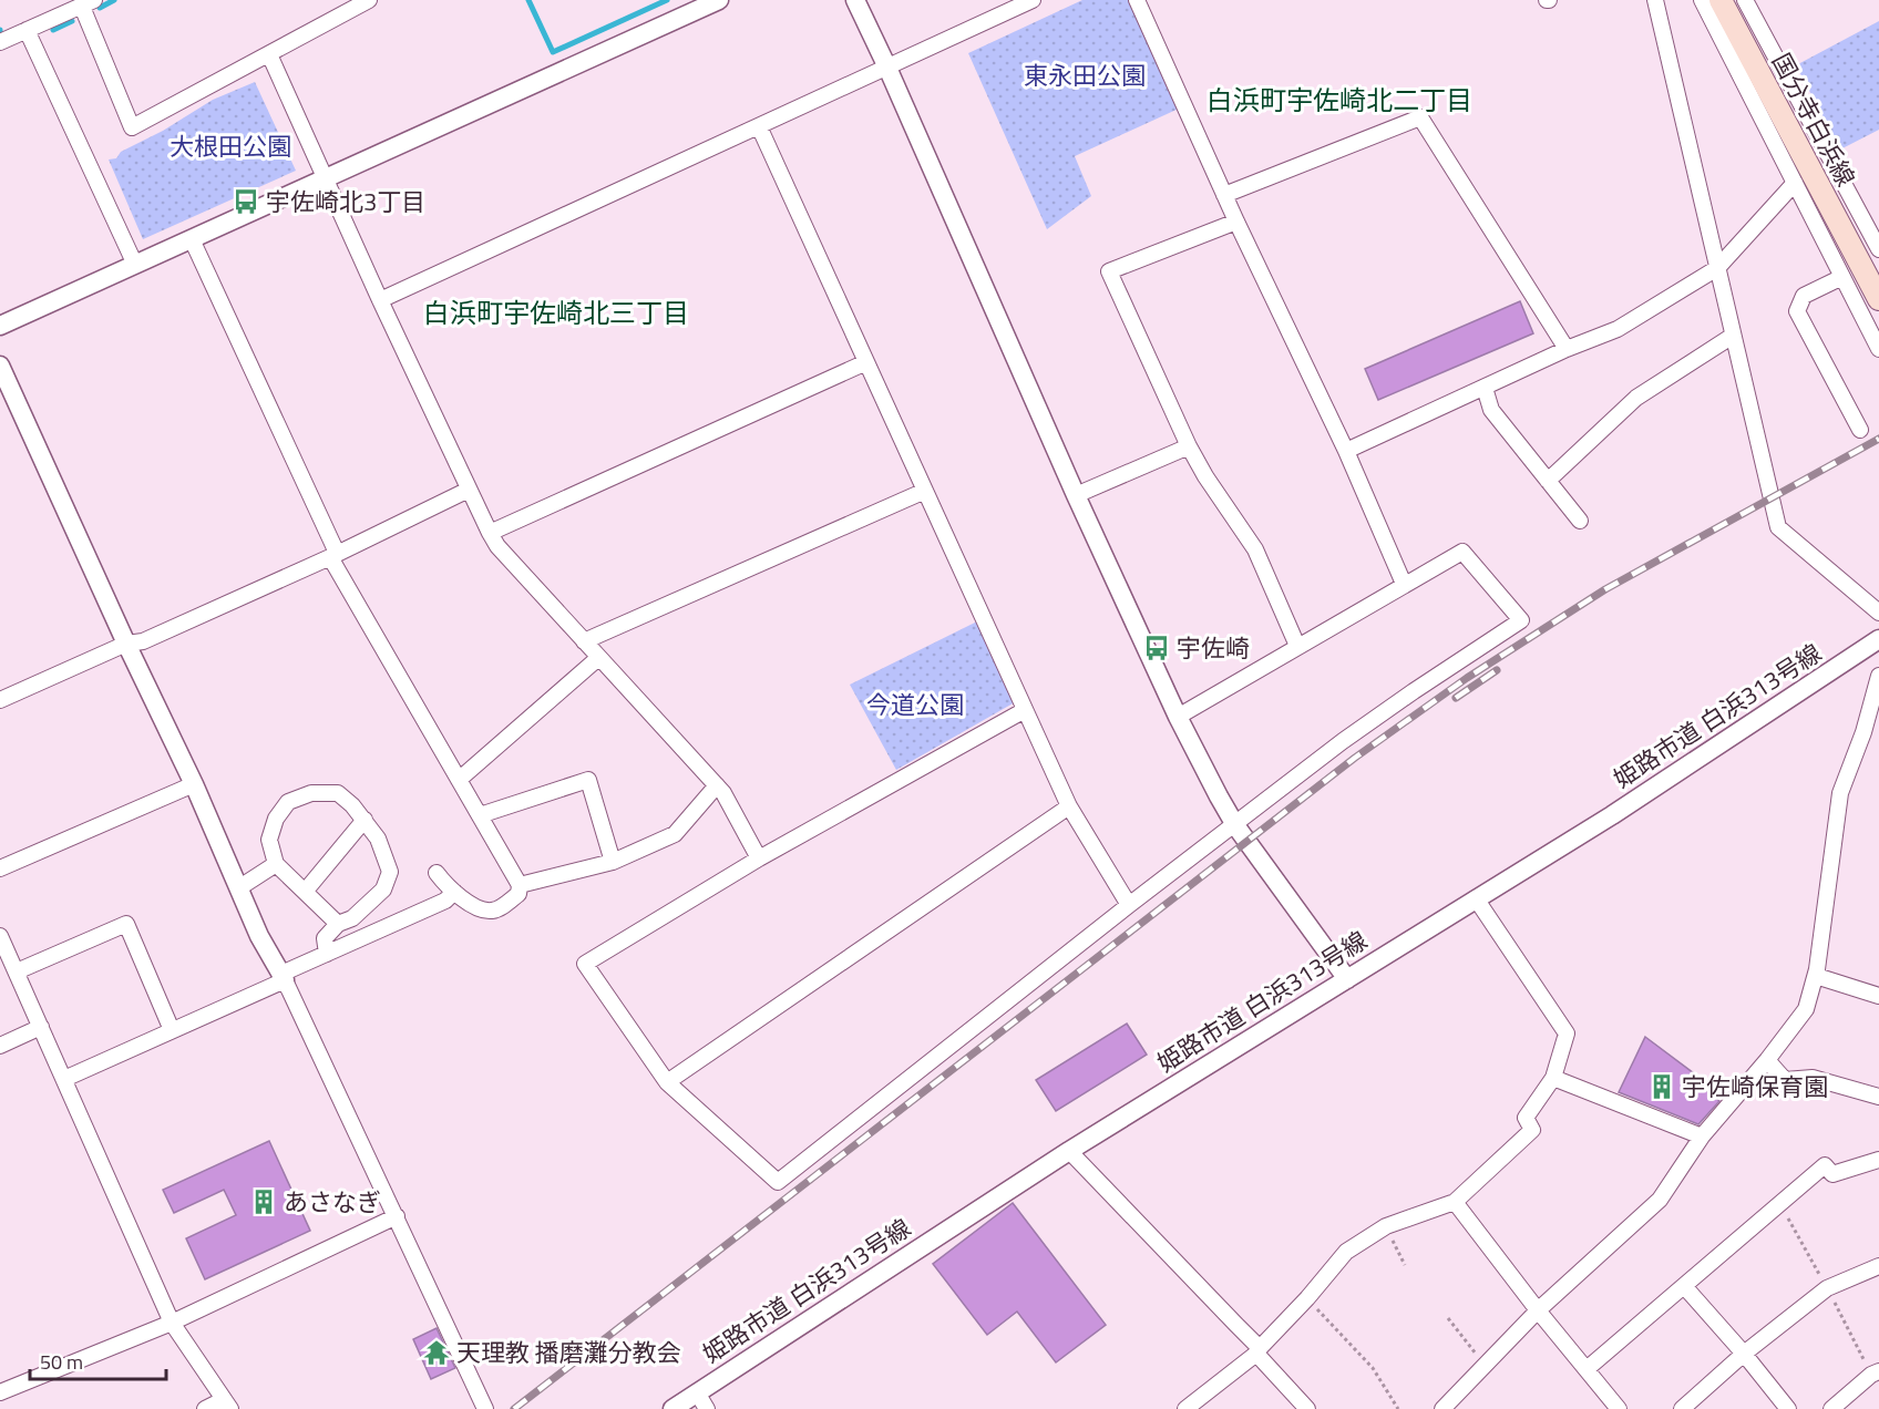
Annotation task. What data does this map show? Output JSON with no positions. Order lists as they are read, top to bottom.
{
  "streets": {
    "main road": ["国分寺白浜線"],
    "street": ["姫路市道 白浜313号線"]
  },
  "districts": ["白浜町宇佐崎北二丁目", "白浜町宇佐崎北三丁目"],
  "parks": ["東永田公園", "大根田公園", "今道公園"],
  "places": {
    "bus stop": ["宇佐崎北3丁目", "宇佐崎"],
    "building": ["宇佐崎保育園", "あさなぎ"],
    "temple": ["天理教 播磨灘分教会"]
  },
  "scale_bar": "50 m"
}
